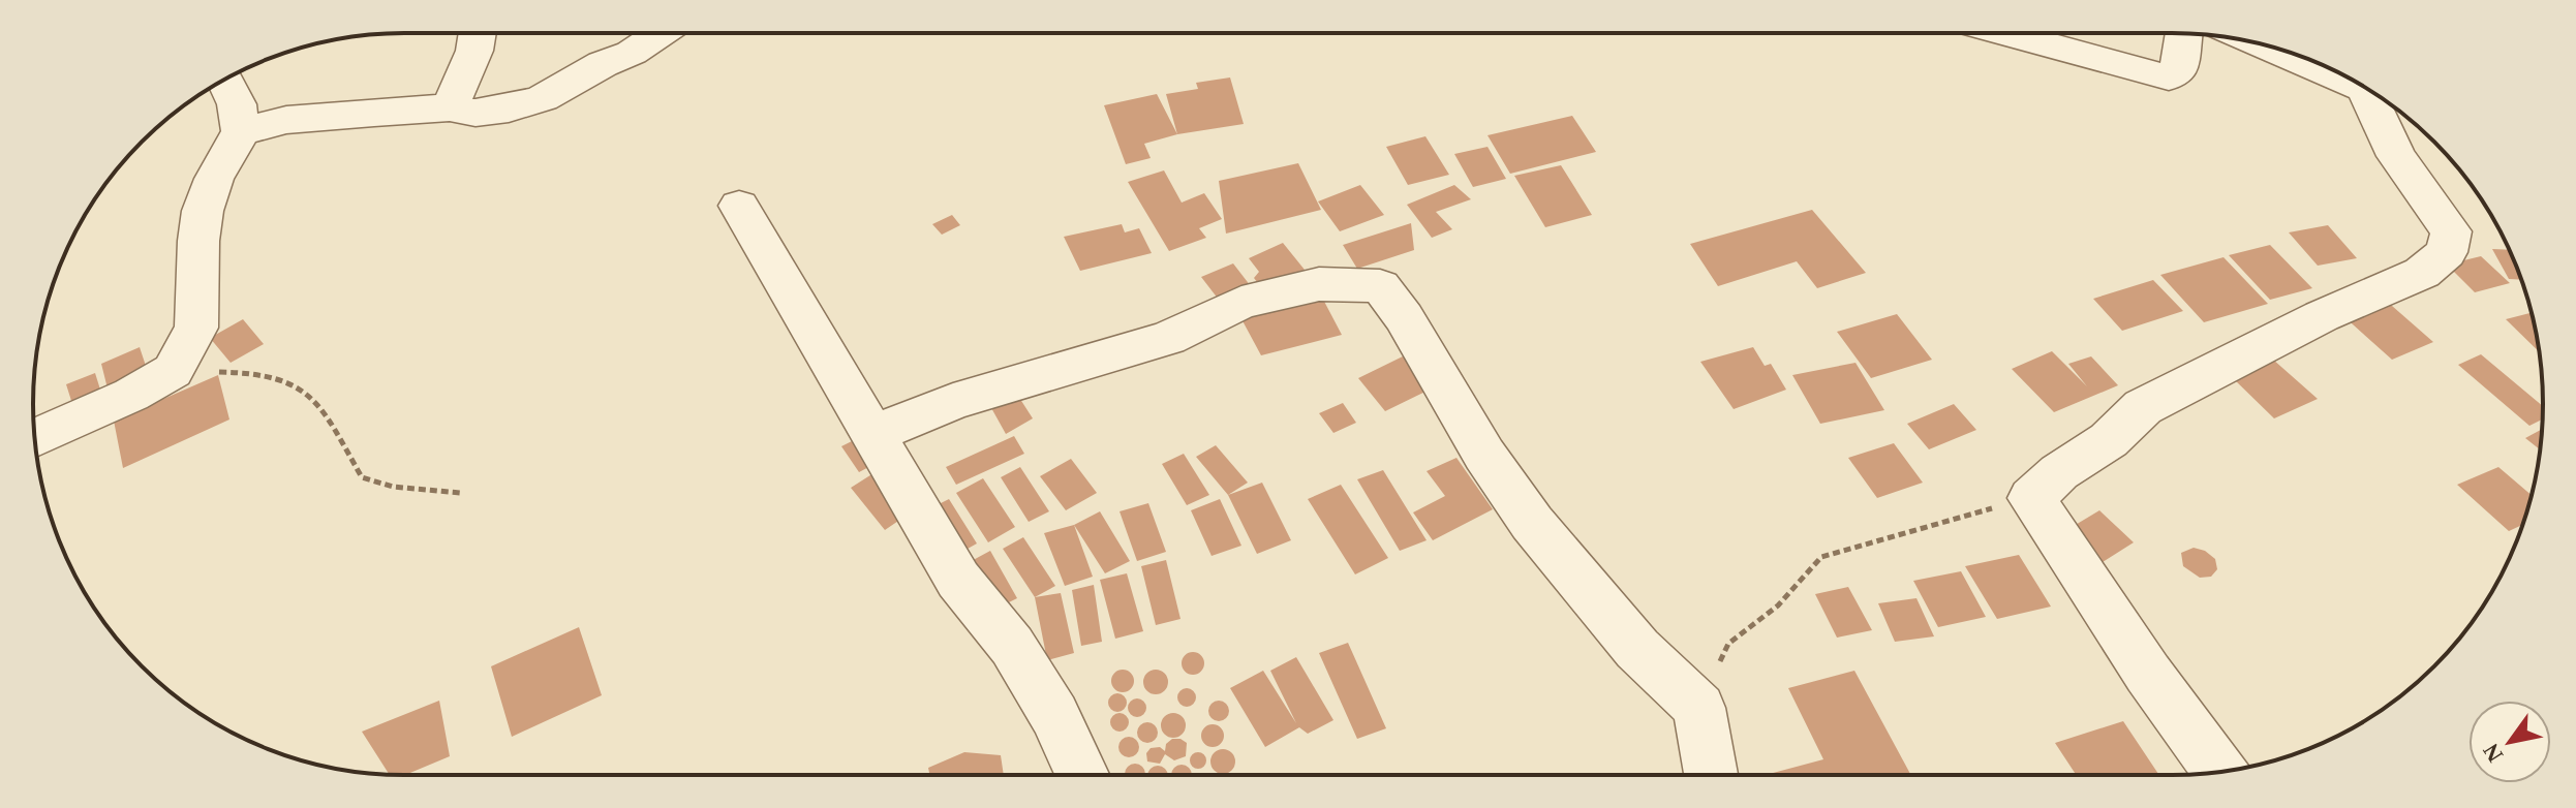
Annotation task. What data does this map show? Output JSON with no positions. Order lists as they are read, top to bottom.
{
  "north": "bottom left"
}
